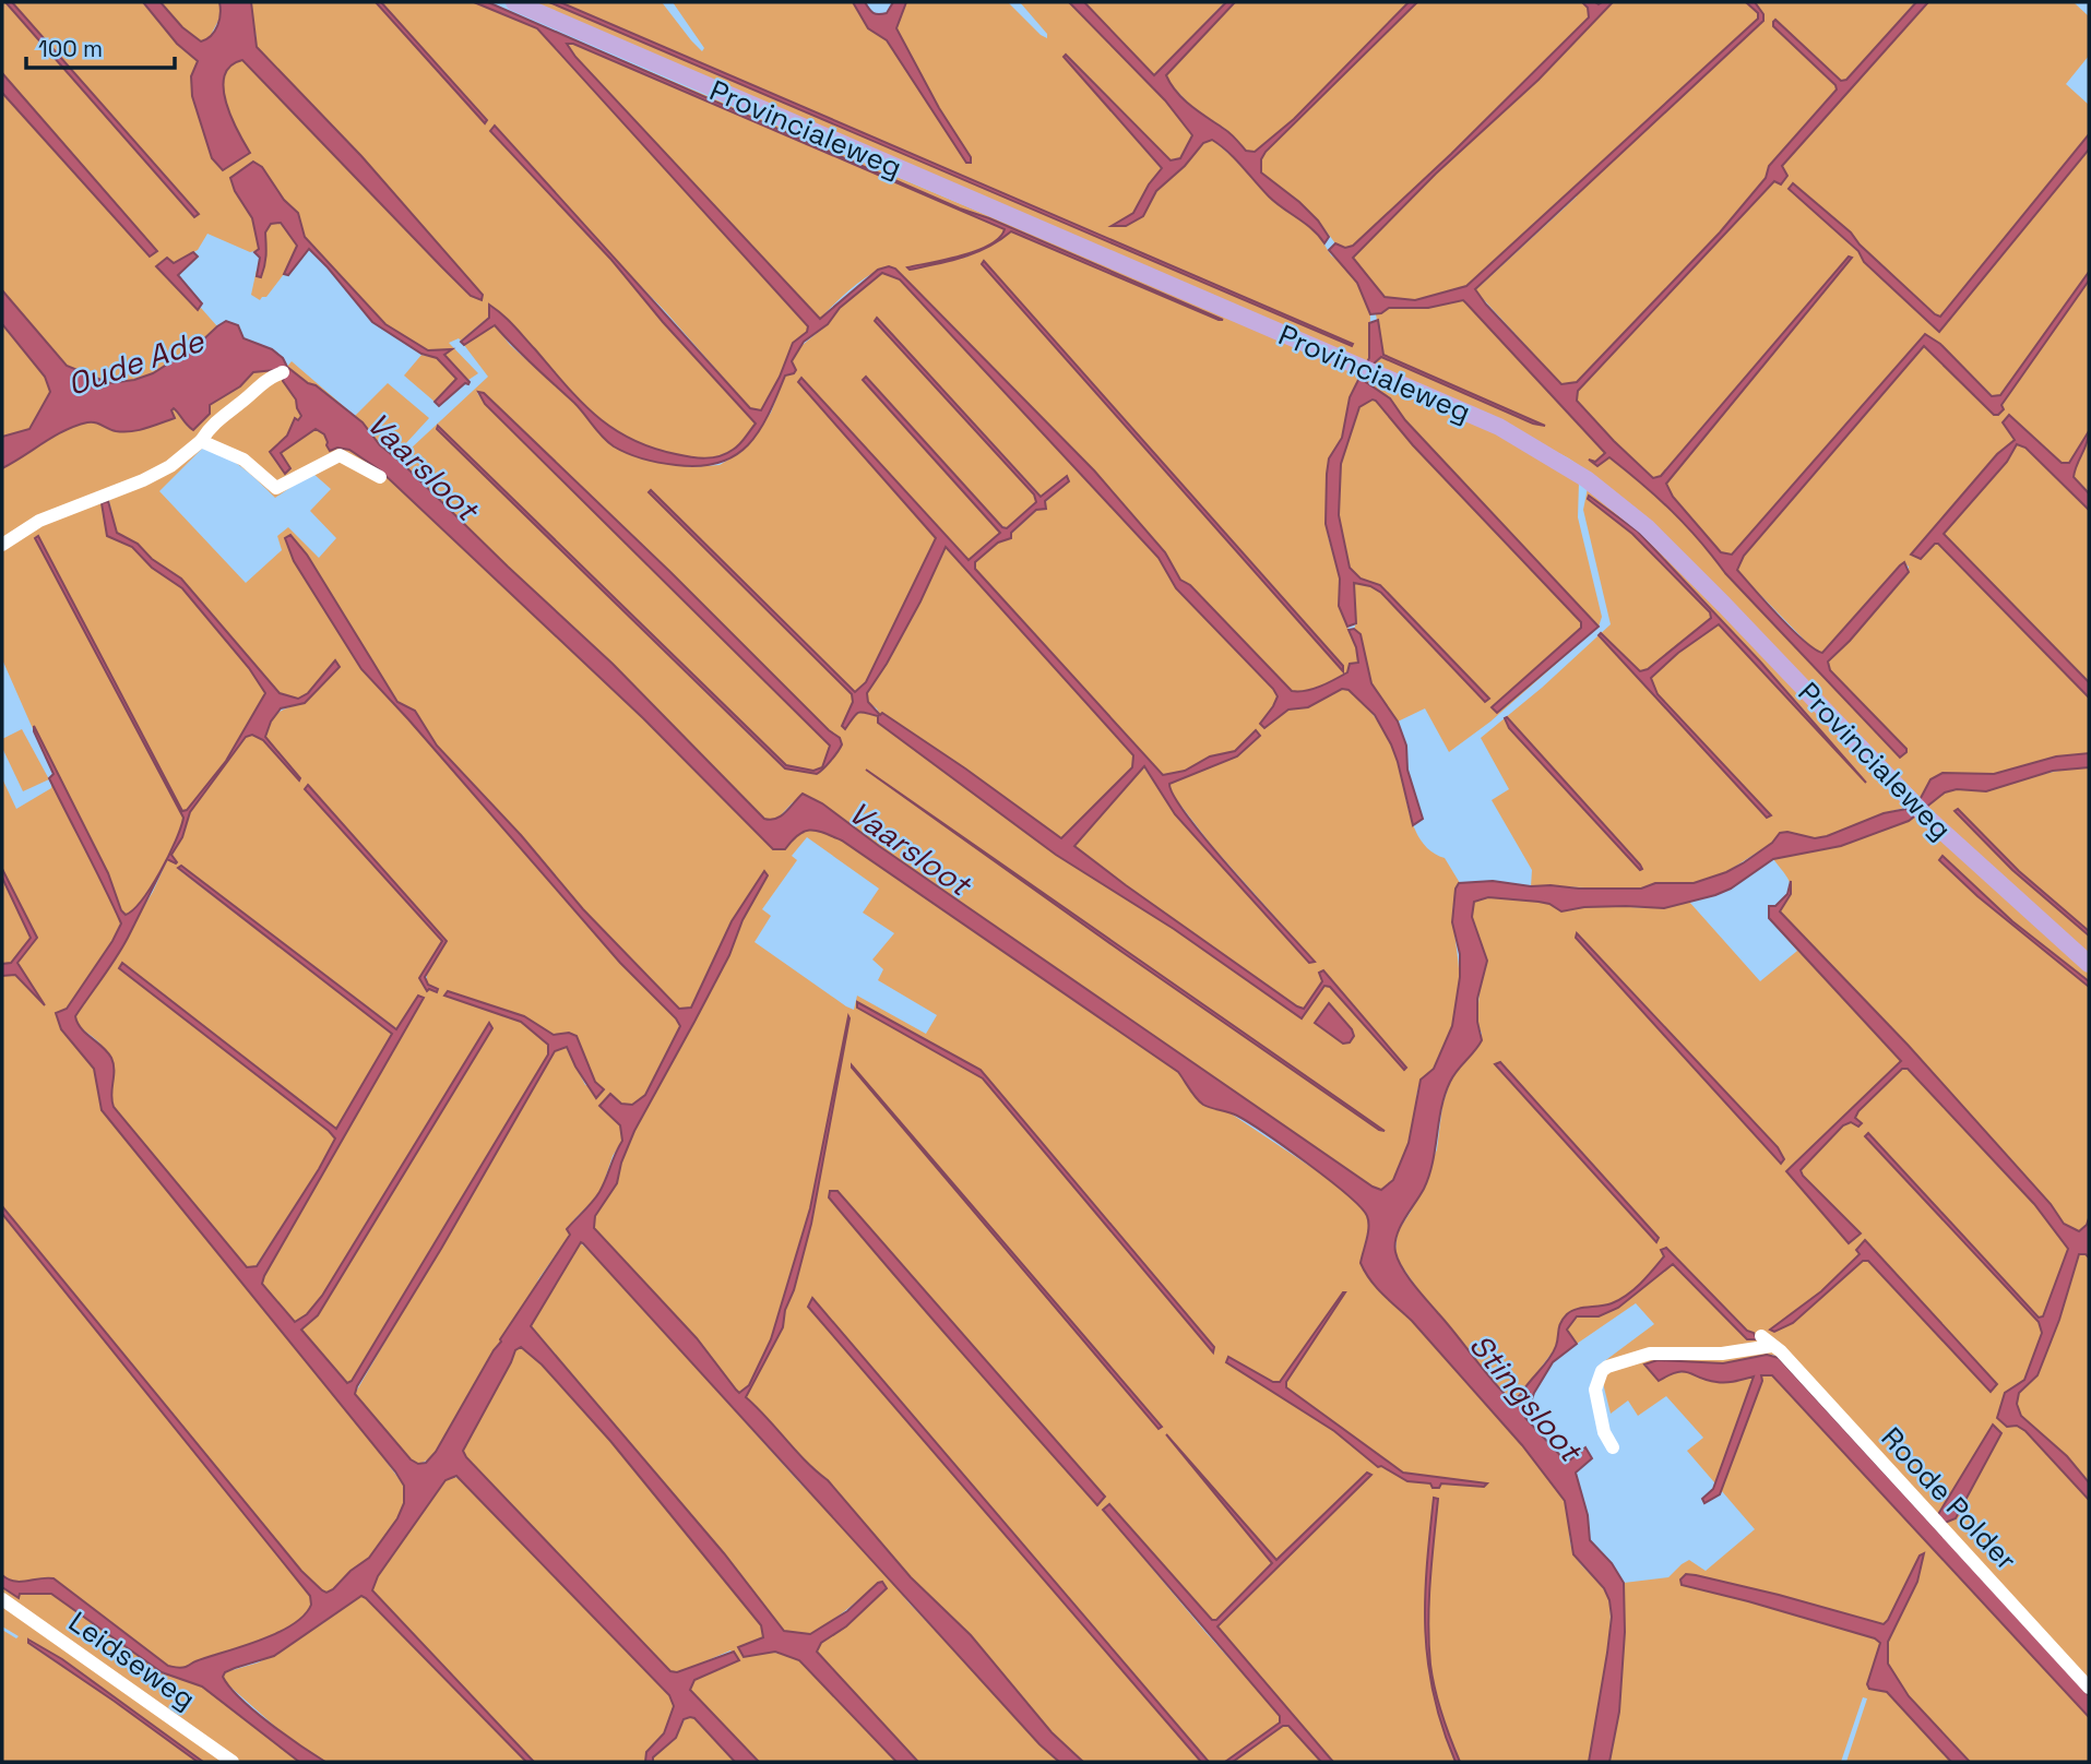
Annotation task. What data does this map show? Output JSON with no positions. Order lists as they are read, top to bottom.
{
  "streets": {
    "main road": ["Provincialeweg"],
    "street": ["Roode Polder", "Leidseweg"]
  },
  "water": ["Oude Ade", "Vaarsloot", "Stingsloot"],
  "scale_bar": "100 m"
}
